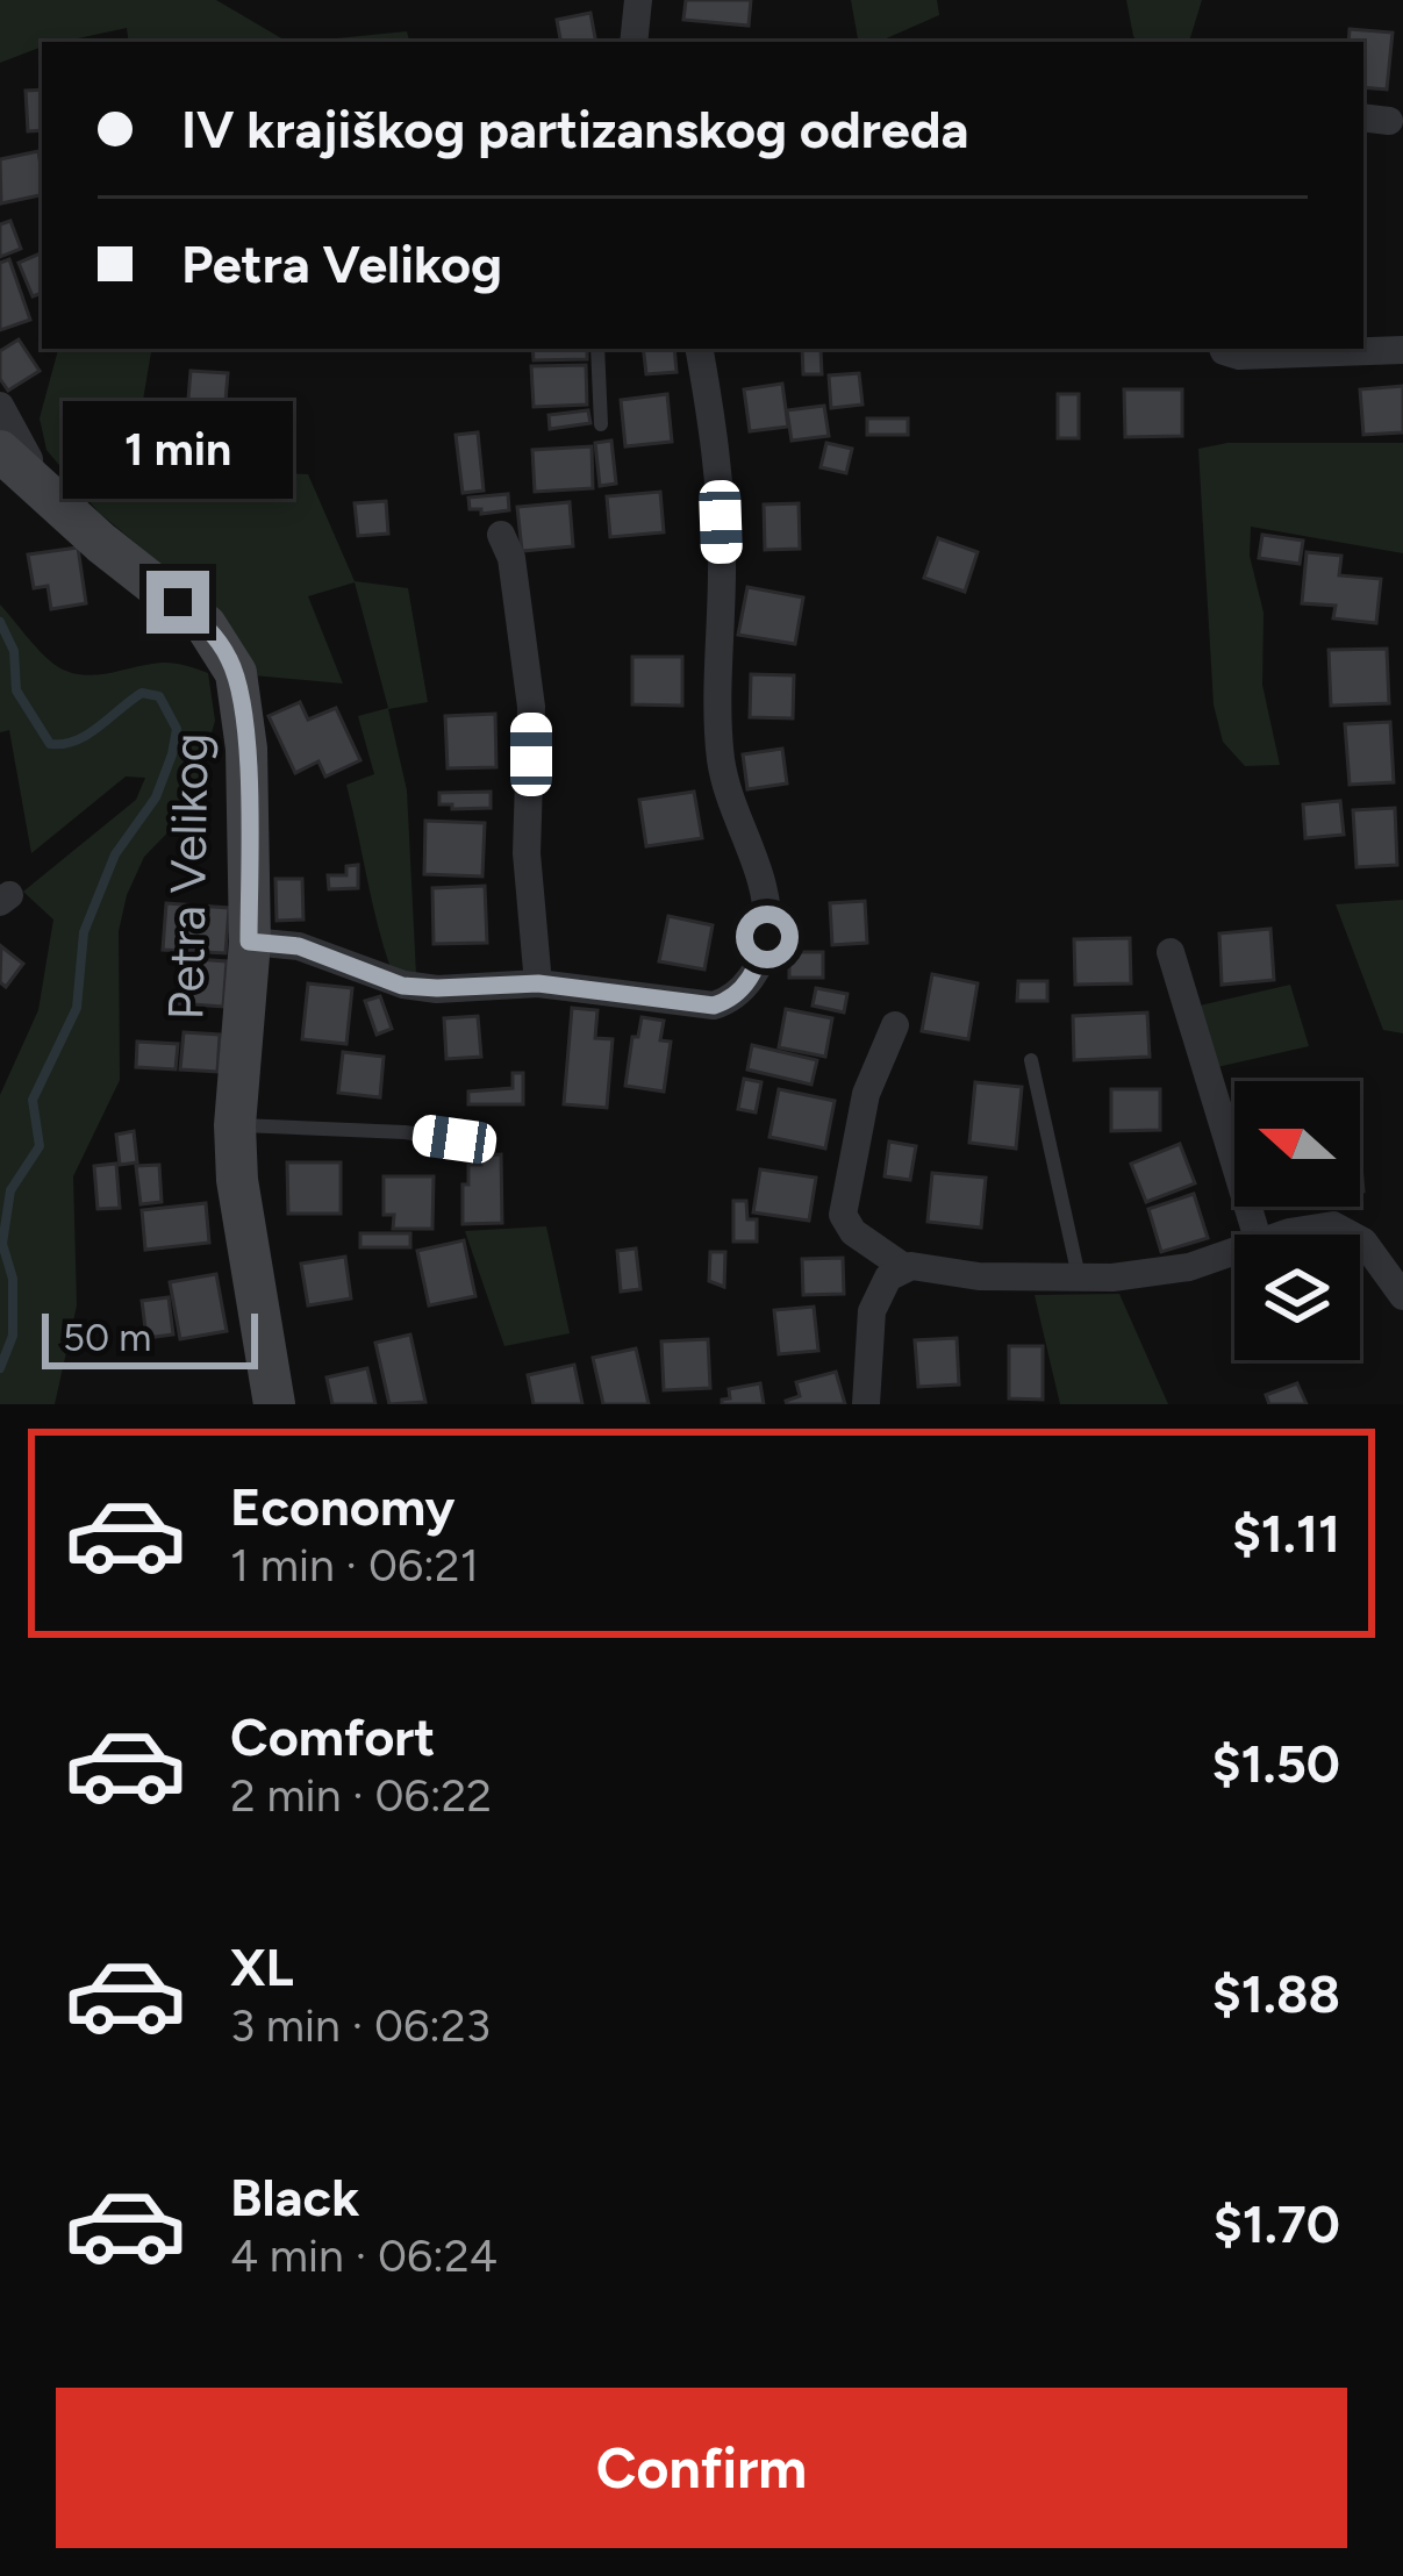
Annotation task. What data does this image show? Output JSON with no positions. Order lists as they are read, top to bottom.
{
  "streets": {
    "street": ["Petra Velikog"]
  },
  "scale_bar": "50 m",
  "north": "left",
  "page": {
    "banner": ["IV krajiškog partizanskog odreda", "Petra Velikog"],
    "bubble": "1 min",
    "scale": "50 m",
    "list": [
      {
        "name": "Economy",
        "note": "1 min · 06:21",
        "value": "$1.11"
      },
      {
        "name": "Comfort",
        "note": "2 min · 06:22",
        "value": "$1.50"
      },
      {
        "name": "XL",
        "note": "3 min · 06:23",
        "value": "$1.88"
      },
      {
        "name": "Black",
        "note": "4 min · 06:24",
        "value": "$1.70"
      }
    ],
    "buttons": "Confirm"
  }
}
